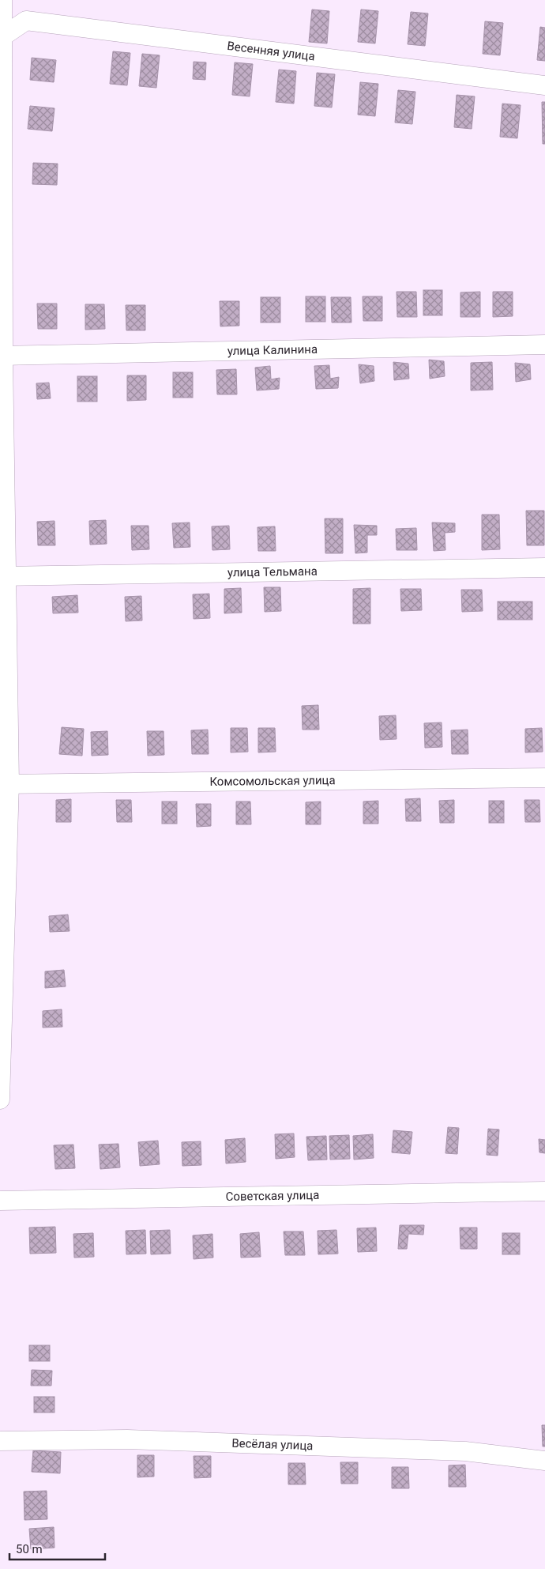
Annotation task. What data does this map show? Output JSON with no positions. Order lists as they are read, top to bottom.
{
  "streets": {
    "street": [
      "Весенняя улица",
      "улица Калинина",
      "улица Тельмана",
      "Комсомольская улица",
      "Советская улица",
      "Весёлая улица"
    ]
  },
  "scale_bar": "50 m"
}
